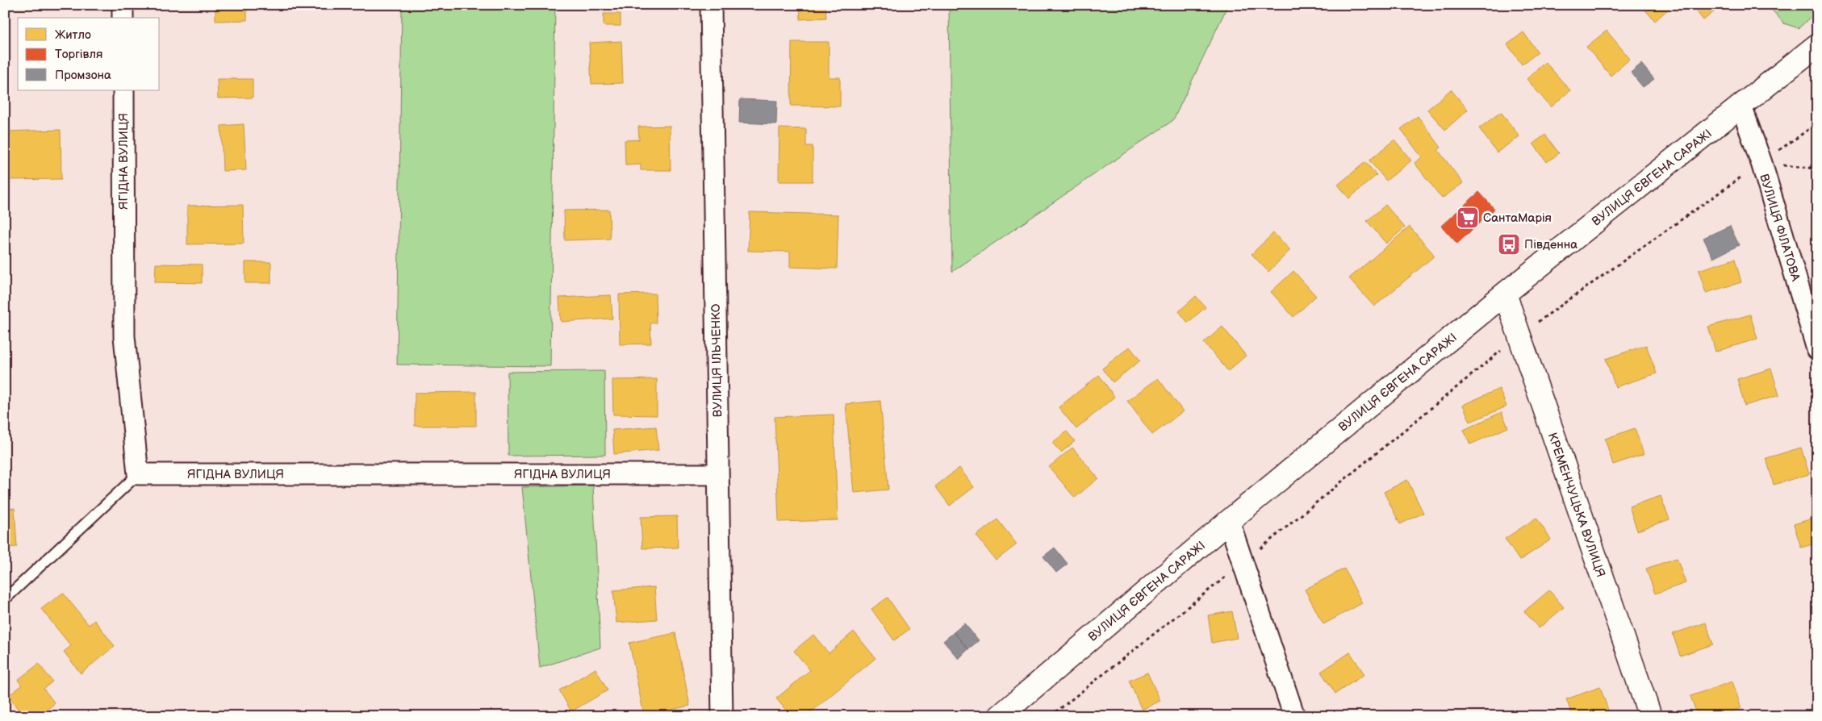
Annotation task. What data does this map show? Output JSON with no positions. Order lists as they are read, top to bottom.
{
  "streets": {
    "main road": ["ВУЛИЦЯ ЄВГЕНА САРАЖІ", "КРЕМЕНЧУЦЬКА ВУЛИЦЯ"],
    "street": ["ЯГІДНА ВУЛИЦЯ", "ВУЛИЦЯ ФІЛАТОВА", "ВУЛИЦЯ ІЛЬЧЕНКО"]
  },
  "crossings": [
    ["ЯГІДНА ВУЛИЦЯ", "ВУЛИЦЯ ІЛЬЧЕНКО"],
    ["ВУЛИЦЯ ЄВГЕНА САРАЖІ", "ВУЛИЦЯ ФІЛАТОВА"],
    ["ВУЛИЦЯ ЄВГЕНА САРАЖІ", "КРЕМЕНЧУЦЬКА ВУЛИЦЯ"]
  ],
  "places": {
    "supermarket": ["СантаМарія"],
    "bus stop": ["Південна"]
  },
  "legend": ["Житло", "Торгівля", "Промзона"]
}
